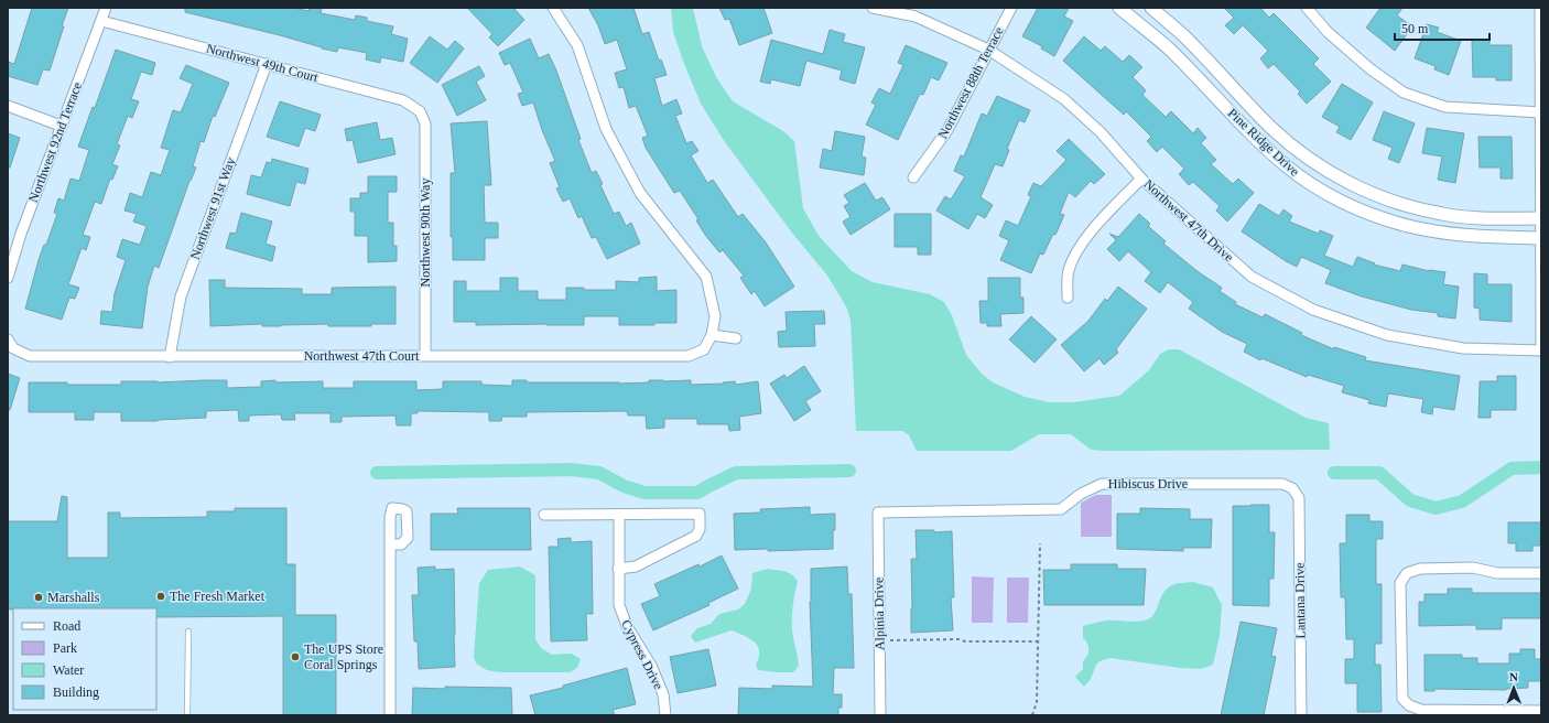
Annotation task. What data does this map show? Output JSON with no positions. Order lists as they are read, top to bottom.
{
  "streets": {
    "street": [
      "Northwest 49th Court",
      "Northwest 88th Terrace",
      "Northwest 92nd Terrace",
      "Pine Ridge Drive",
      "Northwest 91st Way",
      "Northwest 47th Drive",
      "Northwest 90th Way",
      "Northwest 47th Court",
      "Hibiscus Drive",
      "Lantana Drive",
      "Alpinia Drive",
      "Cypress Drive"
    ]
  },
  "crossings": [
    ["Northwest 49th Court", "Northwest 92nd Terrace"],
    ["Northwest 49th Court", "Northwest 91st Way"],
    ["Northwest 49th Court", "Northwest 90th Way"],
    ["Northwest 88th Terrace", "Northwest 47th Drive"],
    ["Northwest 91st Way", "Northwest 47th Court"],
    ["Northwest 90th Way", "Northwest 47th Court"],
    ["Hibiscus Drive", "Lantana Drive"],
    ["Hibiscus Drive", "Alpinia Drive"]
  ],
  "places": ["The Fresh Market", "Marshalls", "The UPS Store Coral Springs"],
  "legend": [
    "Road",
    "Park",
    "Water",
    "Building"
  ],
  "scale_bar": "50 m",
  "north": "top"
}
